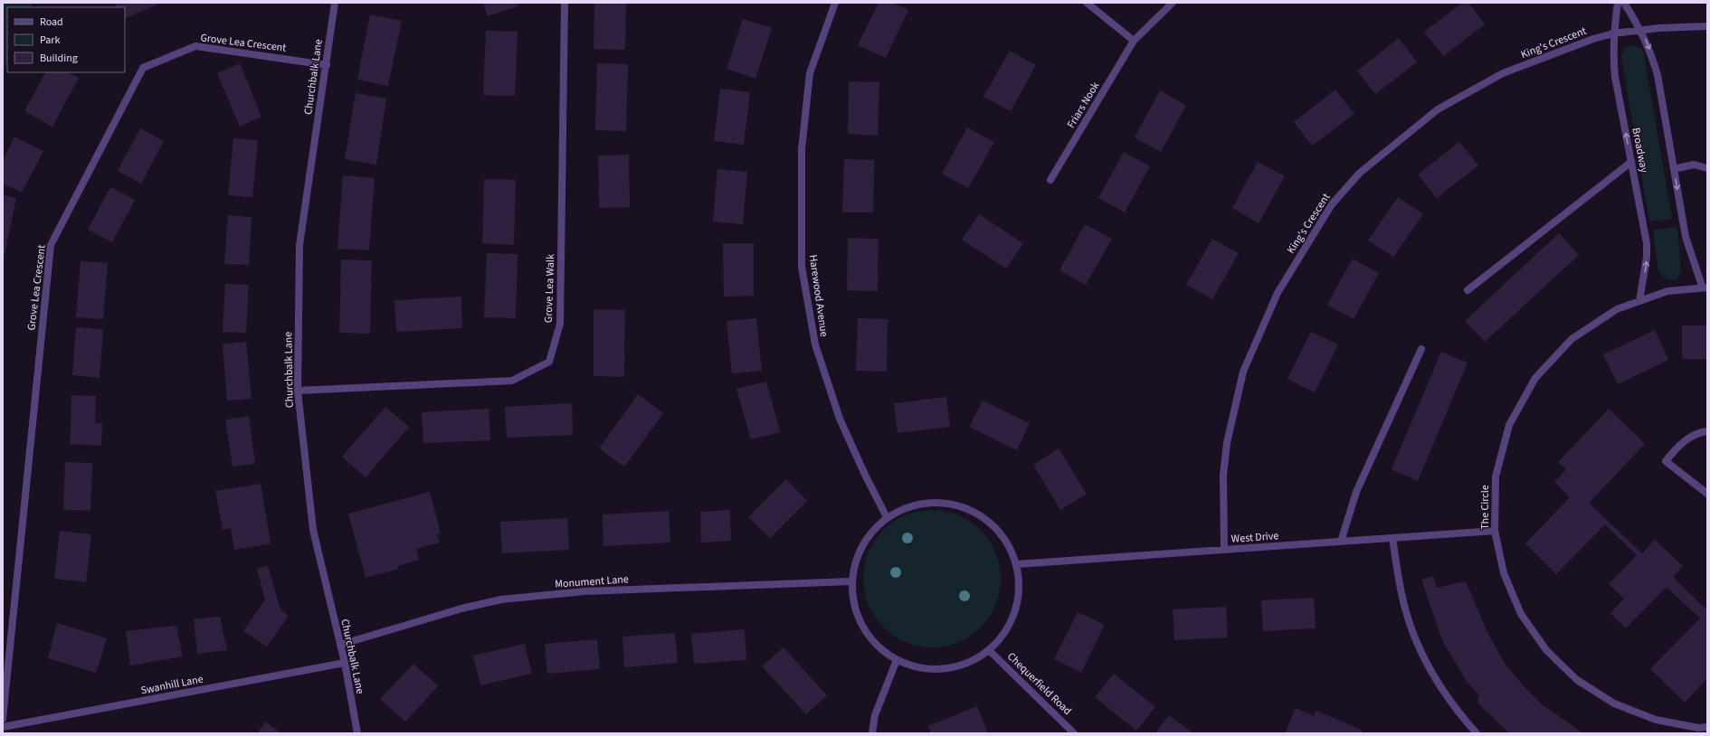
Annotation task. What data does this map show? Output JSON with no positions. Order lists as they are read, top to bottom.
{
  "streets": {
    "street": [
      "Grove Lea Crescent",
      "King's Crescent",
      "Churchbalk Lane",
      "Friars Nook",
      "Broadway",
      "Grove Lea Walk",
      "Harewood Avenue",
      "The Circle",
      "West Drive",
      "Monument Lane",
      "Chequerfield Road",
      "Swanhill Lane"
    ]
  },
  "crossings": [
    ["Grove Lea Crescent", "Churchbalk Lane"],
    ["King's Crescent", "Broadway"],
    ["King's Crescent", "West Drive"],
    ["Churchbalk Lane", "Grove Lea Walk"],
    ["Churchbalk Lane", "Monument Lane"],
    ["Churchbalk Lane", "Swanhill Lane"],
    ["Broadway", "The Circle"],
    ["The Circle", "West Drive"]
  ],
  "legend": ["Road", "Park", "Building"]
}
